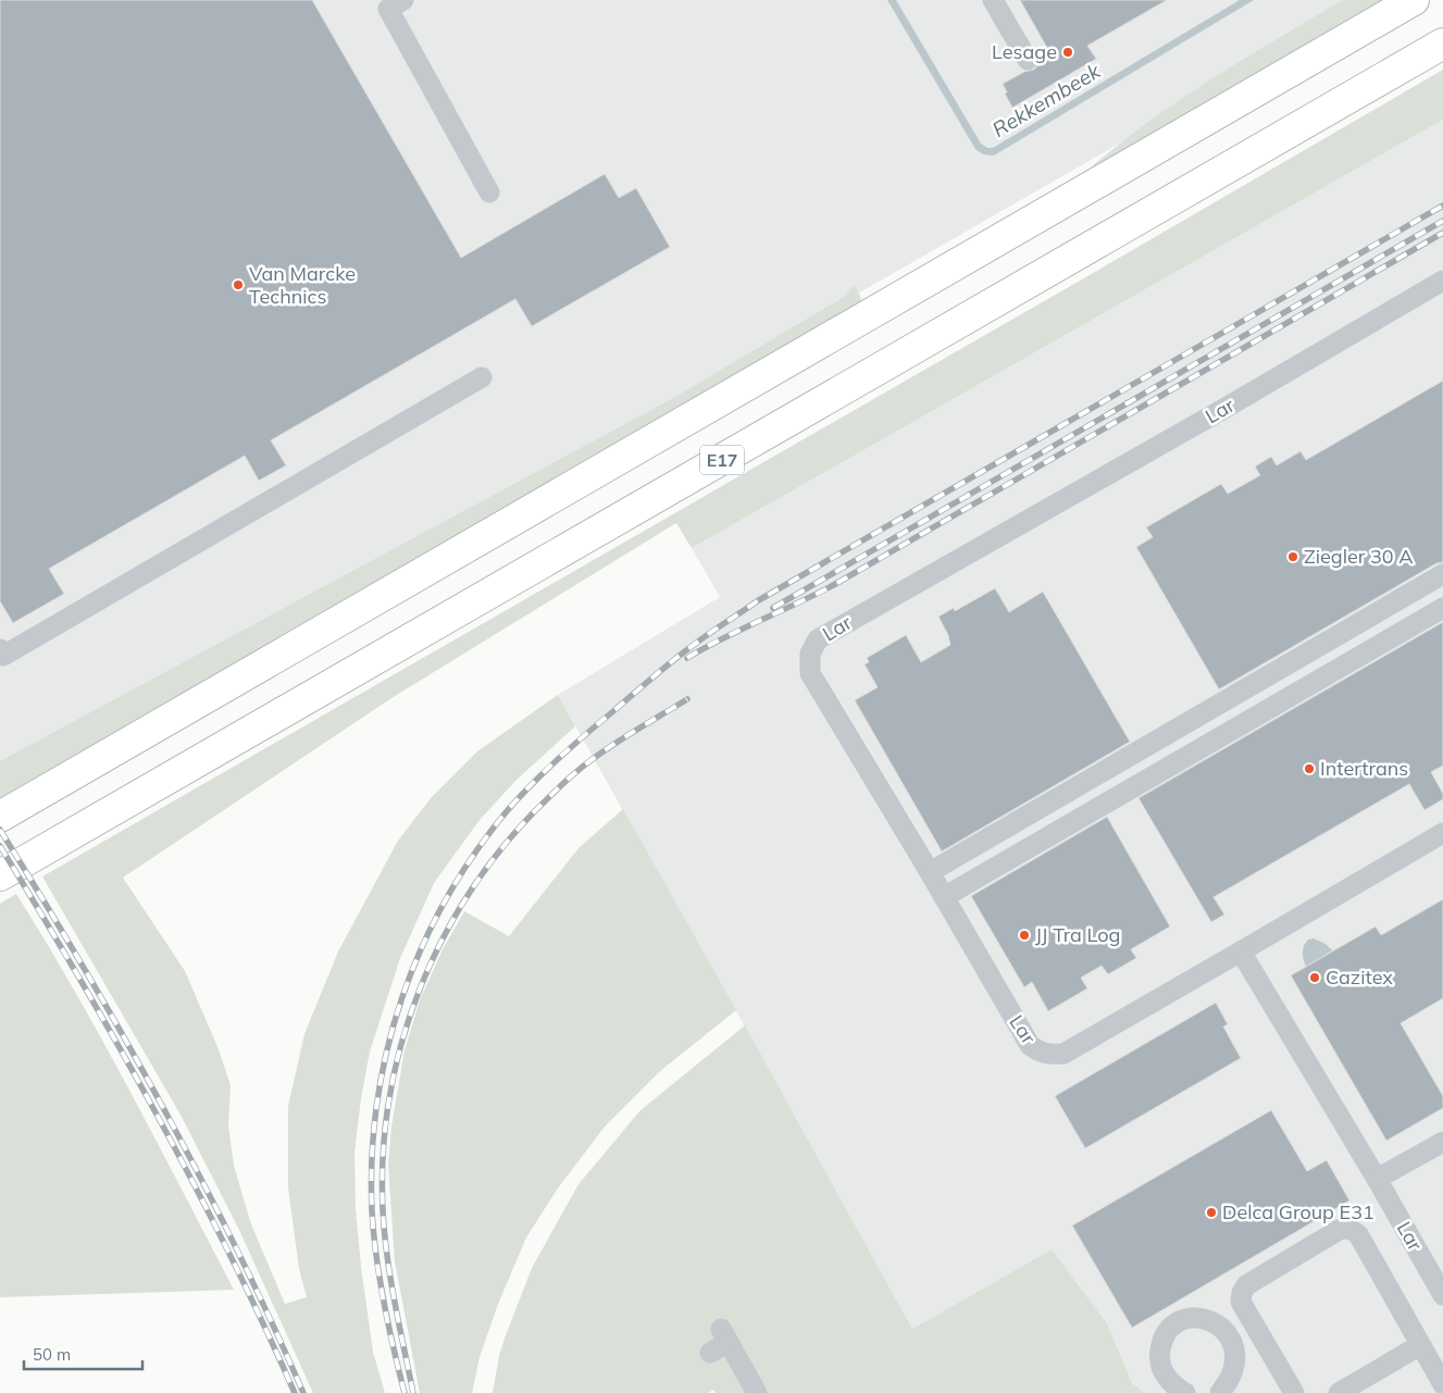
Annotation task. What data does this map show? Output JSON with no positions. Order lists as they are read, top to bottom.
{
  "streets": {
    "highway": ["E17"],
    "street": ["Lar"]
  },
  "water": ["Rekkembeek"],
  "places": [
    "Lesage",
    "Van Marcke Technics",
    "Ziegler 30 A",
    "Intertrans",
    "JJ Tra Log",
    "Cazitex",
    "Delca Group E31"
  ],
  "scale_bar": "50 m"
}
